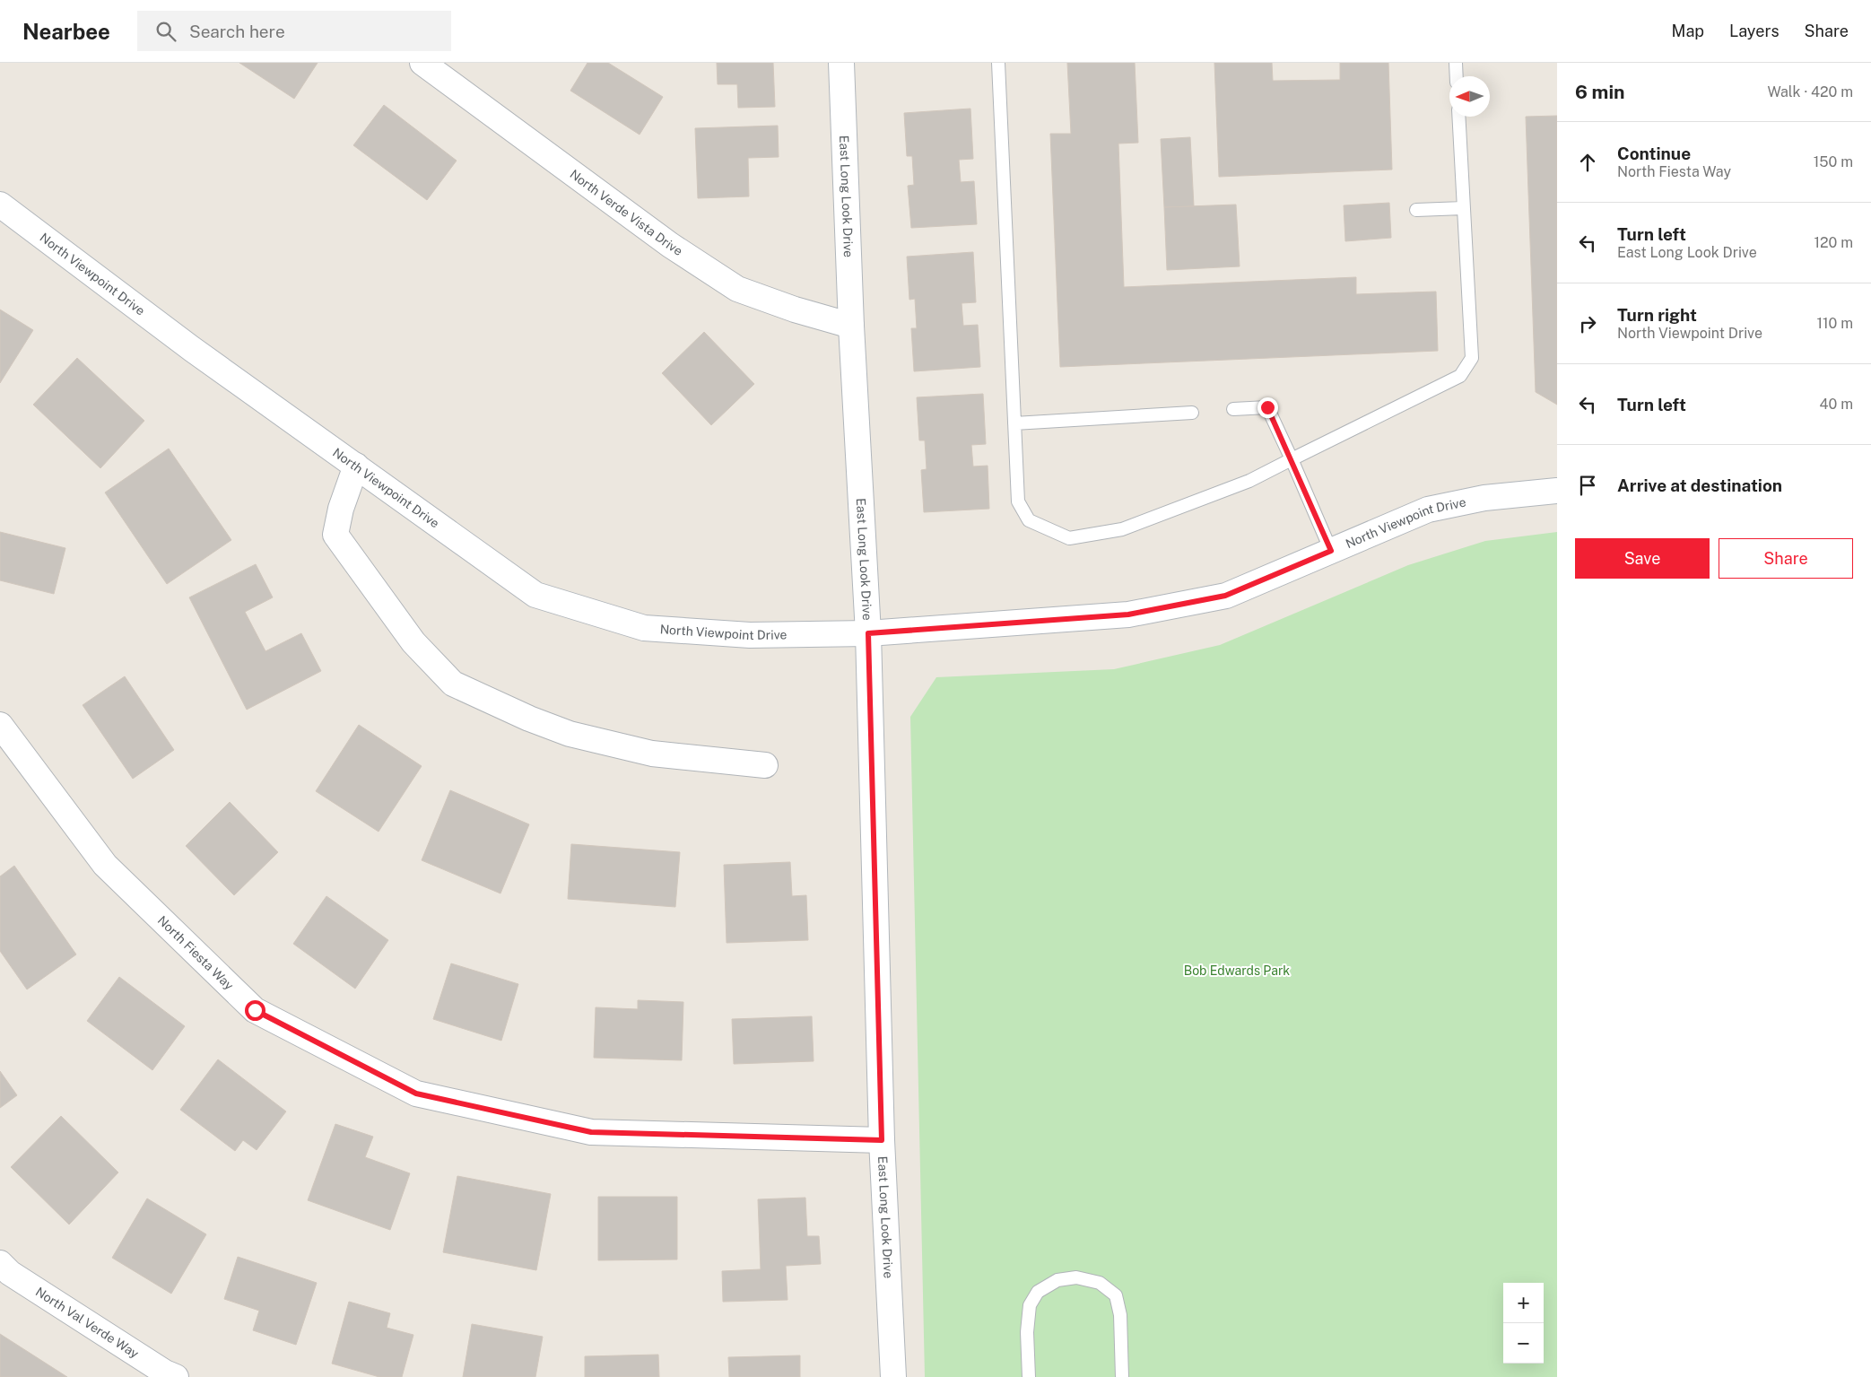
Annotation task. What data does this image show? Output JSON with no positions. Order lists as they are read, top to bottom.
{
  "streets": {
    "street": [
      "East Long Look Drive",
      "North Verde Vista Drive",
      "North Viewpoint Drive",
      "North Fiesta Way",
      "North Val Verde Way"
    ]
  },
  "crossings": [
    ["East Long Look Drive", "North Verde Vista Drive"],
    ["East Long Look Drive", "North Viewpoint Drive"],
    ["East Long Look Drive", "North Fiesta Way"]
  ],
  "parks": ["Bob Edwards Park"],
  "north": "left",
  "page": {
    "header": "Nearbee",
    "search": "Search here",
    "nav": ["Map", "Layers", "Share"],
    "heading": ["6 min", "Walk · 420 m"],
    "list": [
      ["Continue", "North Fiesta Way", "150 m"],
      ["Turn left", "East Long Look Drive", "120 m"],
      ["Turn right", "North Viewpoint Drive", "110 m"],
      ["Turn left", "40 m"],
      "Arrive at destination"
    ],
    "buttons": ["Save", "Share"],
    "map_buttons": ["+", "−"]
  }
}
